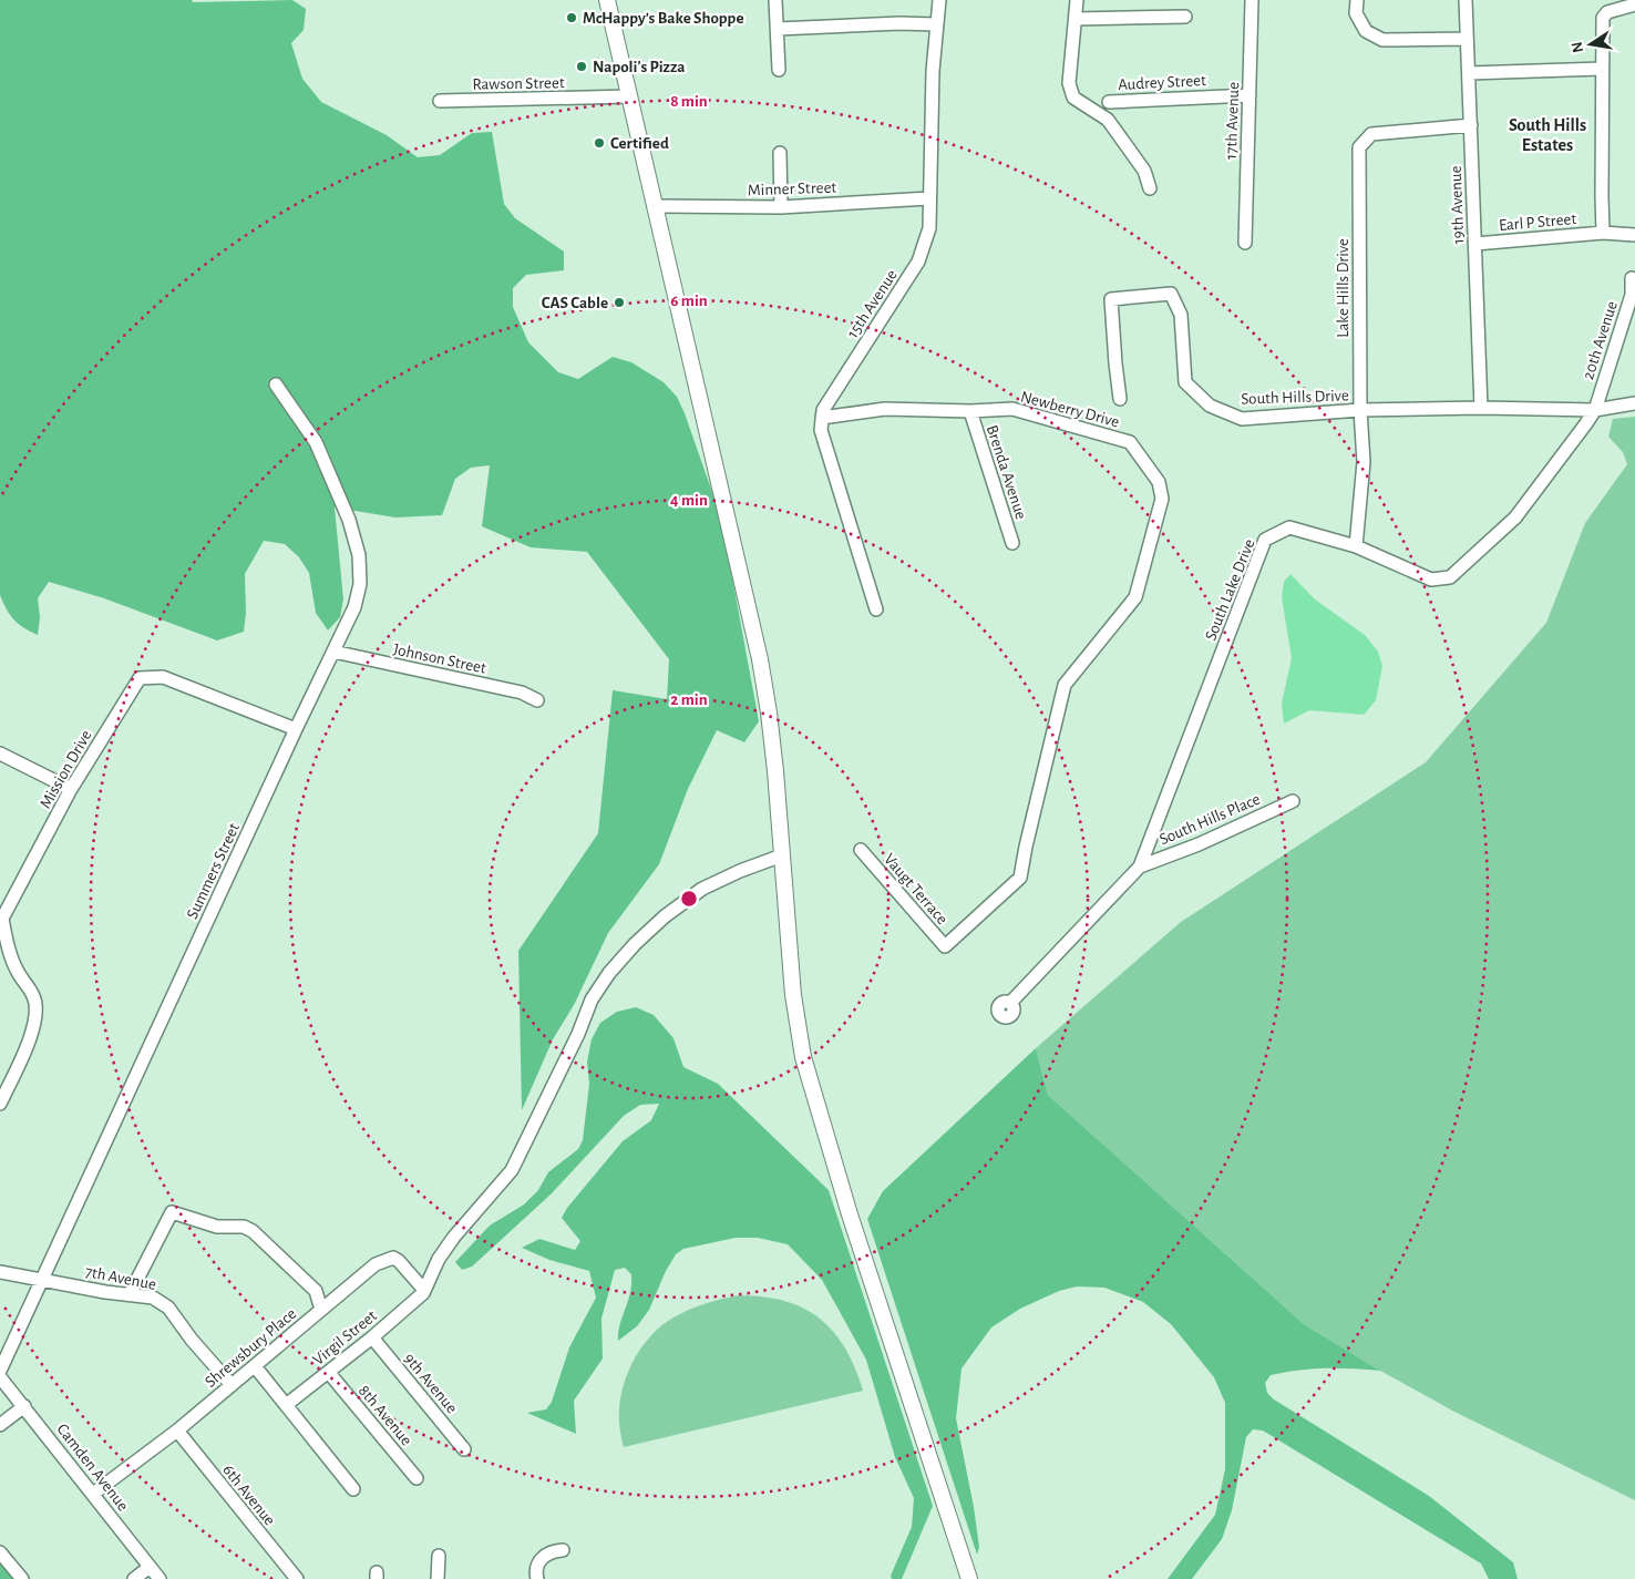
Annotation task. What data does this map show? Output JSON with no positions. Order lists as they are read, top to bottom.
{
  "streets": {
    "street": [
      "Audrey Street",
      "Rawson Street",
      "17th Avenue",
      "Minner Street",
      "19th Avenue",
      "Earl P Street",
      "Lake Hills Drive",
      "15th Avenue",
      "20th Avenue",
      "South Hills Drive",
      "Newberry Drive",
      "Brenda Avenue",
      "South Lake Drive",
      "Johnson Street",
      "Mission Drive",
      "South Hills Place",
      "Summers Street",
      "Vaugt Terrace",
      "7th Avenue",
      "Virgil Street",
      "Shrewsbury Place",
      "9th Avenue",
      "8th Avenue",
      "Camden Avenue",
      "6th Avenue"
    ]
  },
  "crossings": [
    ["Audrey Street", "17th Avenue"],
    ["Minner Street", "15th Avenue"],
    ["19th Avenue", "Earl P Street"],
    ["19th Avenue", "Lake Hills Drive"],
    ["19th Avenue", "South Hills Drive"],
    ["Lake Hills Drive", "South Hills Drive"],
    ["Lake Hills Drive", "South Lake Drive"],
    ["15th Avenue", "Newberry Drive"],
    ["20th Avenue", "South Hills Drive"],
    ["20th Avenue", "South Lake Drive"],
    ["South Hills Drive", "South Lake Drive"],
    ["Newberry Drive", "Brenda Avenue"],
    ["Newberry Drive", "Vaugt Terrace"],
    ["South Lake Drive", "South Hills Place"],
    ["Johnson Street", "Summers Street"],
    ["Mission Drive", "Summers Street"],
    ["Summers Street", "7th Avenue"],
    ["7th Avenue", "Shrewsbury Place"],
    ["Virgil Street", "Shrewsbury Place"],
    ["Virgil Street", "9th Avenue"],
    ["Virgil Street", "8th Avenue"],
    ["Shrewsbury Place", "Camden Avenue"],
    ["Shrewsbury Place", "6th Avenue"]
  ],
  "districts": ["South Hills Estates"],
  "places": [
    "McHappy’s Bake Shoppe",
    "Napoli's Pizza",
    "Certified",
    "CAS Cable"
  ],
  "north": "left",
  "rings": [
    "8 min",
    "6 min",
    "4 min",
    "2 min"
  ]
}
